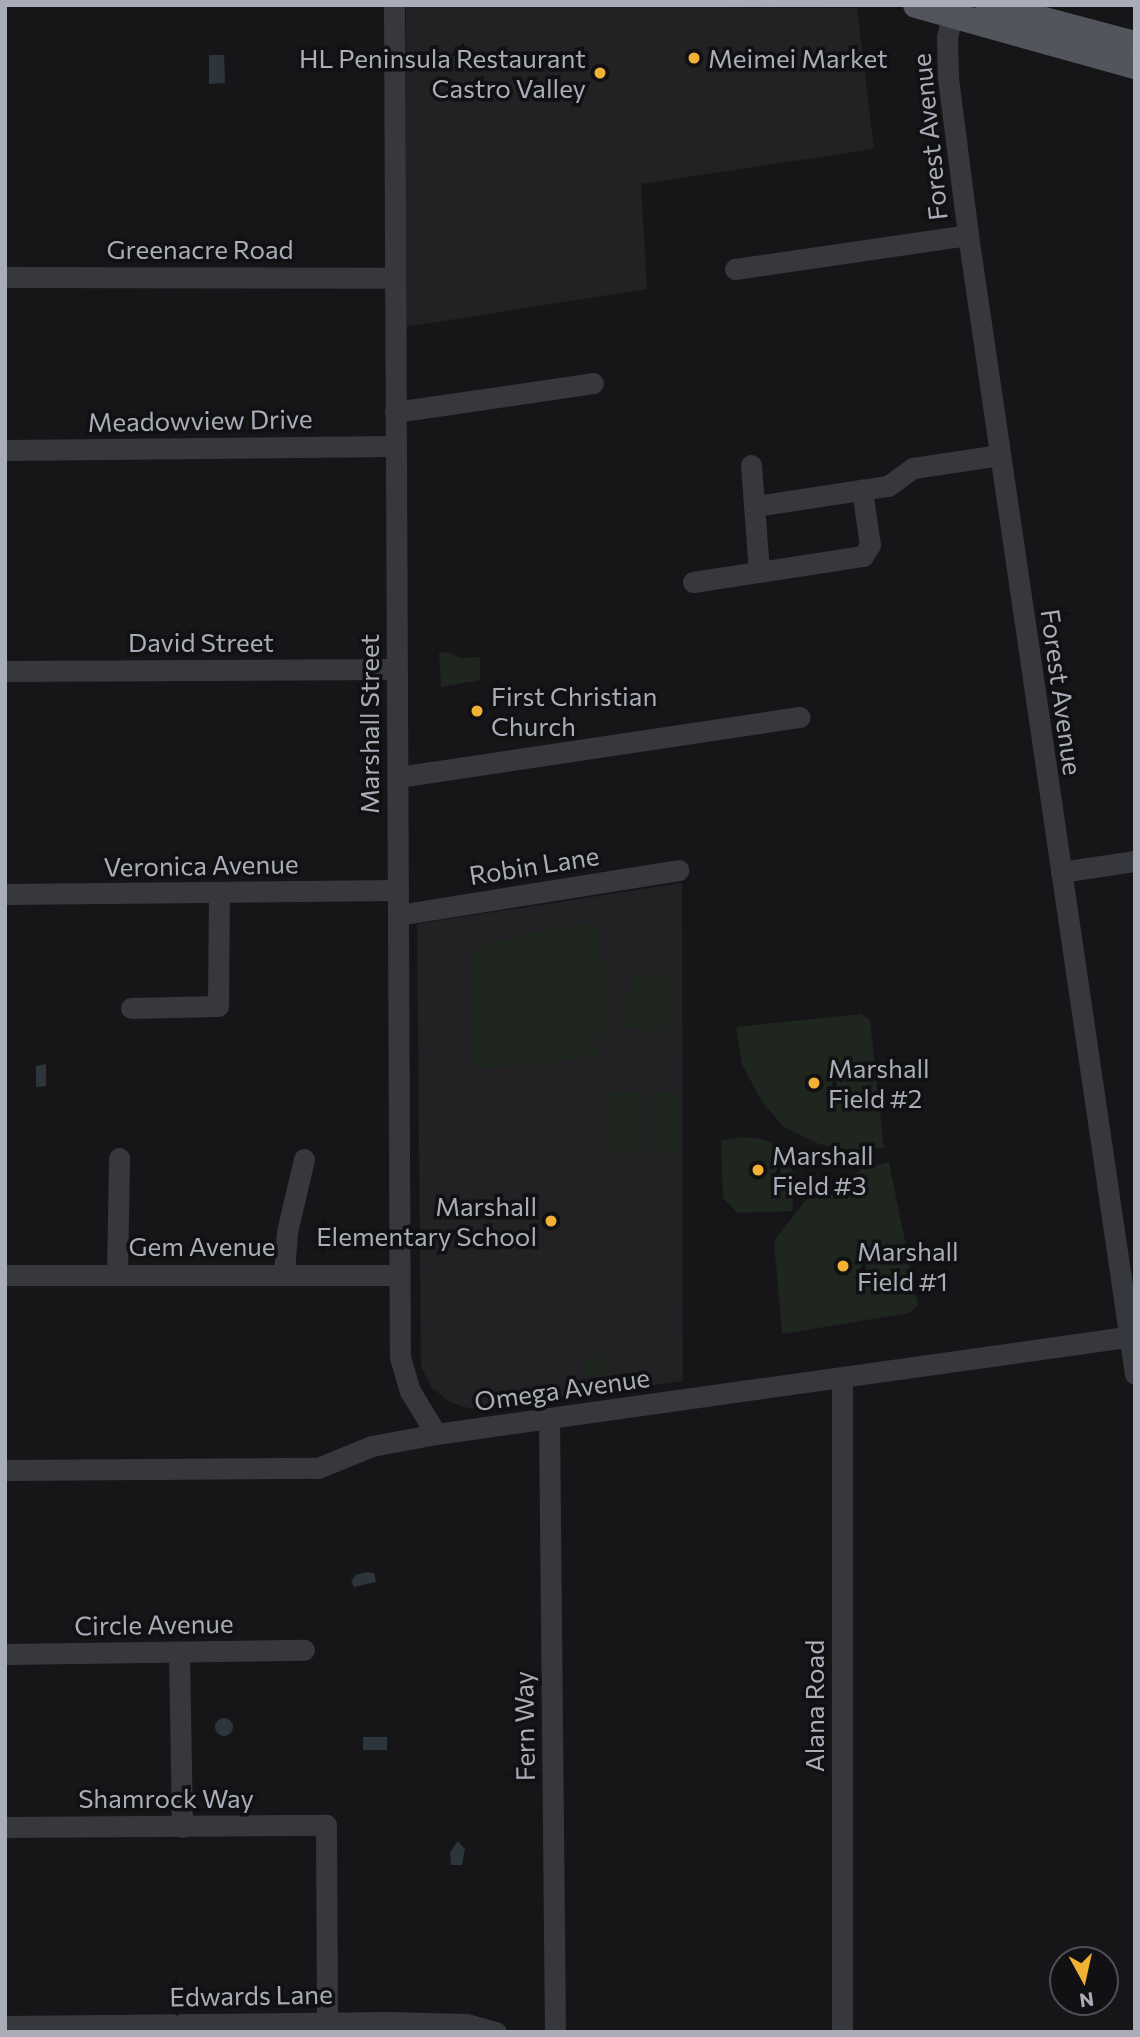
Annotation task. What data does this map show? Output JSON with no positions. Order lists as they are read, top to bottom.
{
  "streets": {
    "street": [
      "Forest Avenue",
      "Greenacre Road",
      "Meadowview Drive",
      "David Street",
      "Marshall Street",
      "Veronica Avenue",
      "Robin Lane",
      "Gem Avenue",
      "Omega Avenue",
      "Circle Avenue",
      "Alana Road",
      "Fern Way",
      "Shamrock Way",
      "Edwards Lane"
    ]
  },
  "crossings": [
    ["Forest Avenue", "Omega Avenue"],
    ["Greenacre Road", "Marshall Street"],
    ["Meadowview Drive", "Marshall Street"],
    ["David Street", "Marshall Street"],
    ["Marshall Street", "Veronica Avenue"],
    ["Marshall Street", "Robin Lane"],
    ["Marshall Street", "Gem Avenue"],
    ["Marshall Street", "Omega Avenue"],
    ["Omega Avenue", "Alana Road"],
    ["Omega Avenue", "Fern Way"],
    ["Shamrock Way", "Edwards Lane"]
  ],
  "places": [
    "Meimei Market",
    "HL Peninsula Restaurant Castro Valley",
    "First Christian Church",
    "Marshall Field #2",
    "Marshall Field #3",
    "Marshall Elementary School",
    "Marshall Field #1"
  ],
  "north": "bottom"
}
